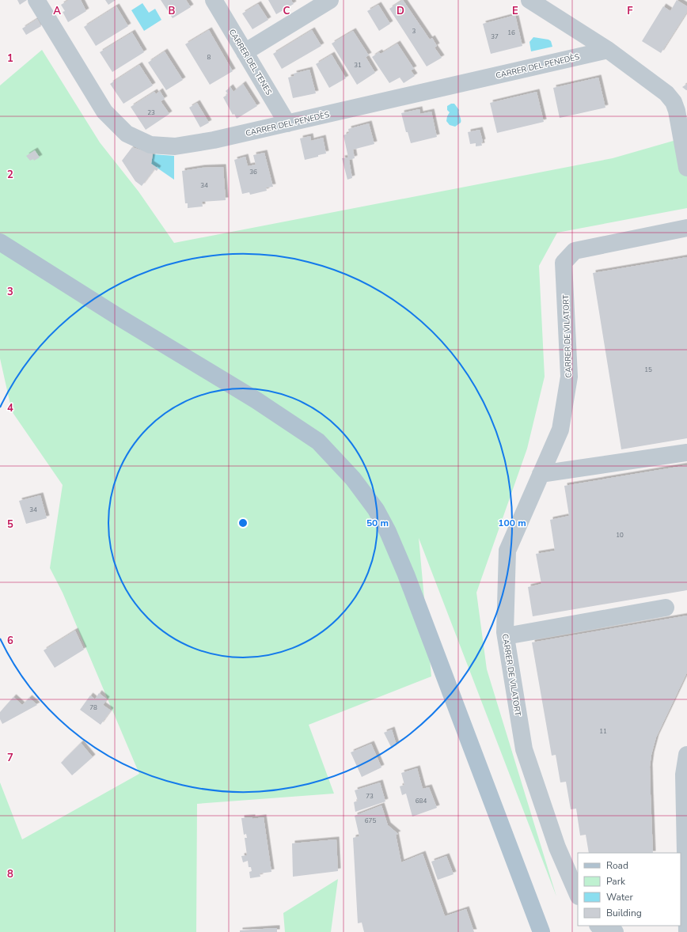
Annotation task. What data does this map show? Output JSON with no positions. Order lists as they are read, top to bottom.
{
  "streets": {
    "street": ["CARRER DEL TENES", "CARRER DEL PENEDÈS", "CARRER DE VILATORT"]
  },
  "crossings": [
    ["CARRER DEL TENES", "CARRER DEL PENEDÈS"]
  ],
  "house_numbers": [
    "3",
    "16",
    "37",
    "8",
    "31",
    "23",
    "36",
    "34",
    "15",
    "34",
    "10",
    "78",
    "11",
    "73",
    "684",
    "675"
  ],
  "legend": [
    "Road",
    "Park",
    "Water",
    "Building"
  ],
  "grid": {
    "columns": [
      "A",
      "B",
      "C",
      "D",
      "E",
      "F"
    ],
    "rows": [
      "1",
      "2",
      "3",
      "4",
      "5",
      "6",
      "7",
      "8"
    ]
  },
  "rings": ["50 m", "100 m"]
}
